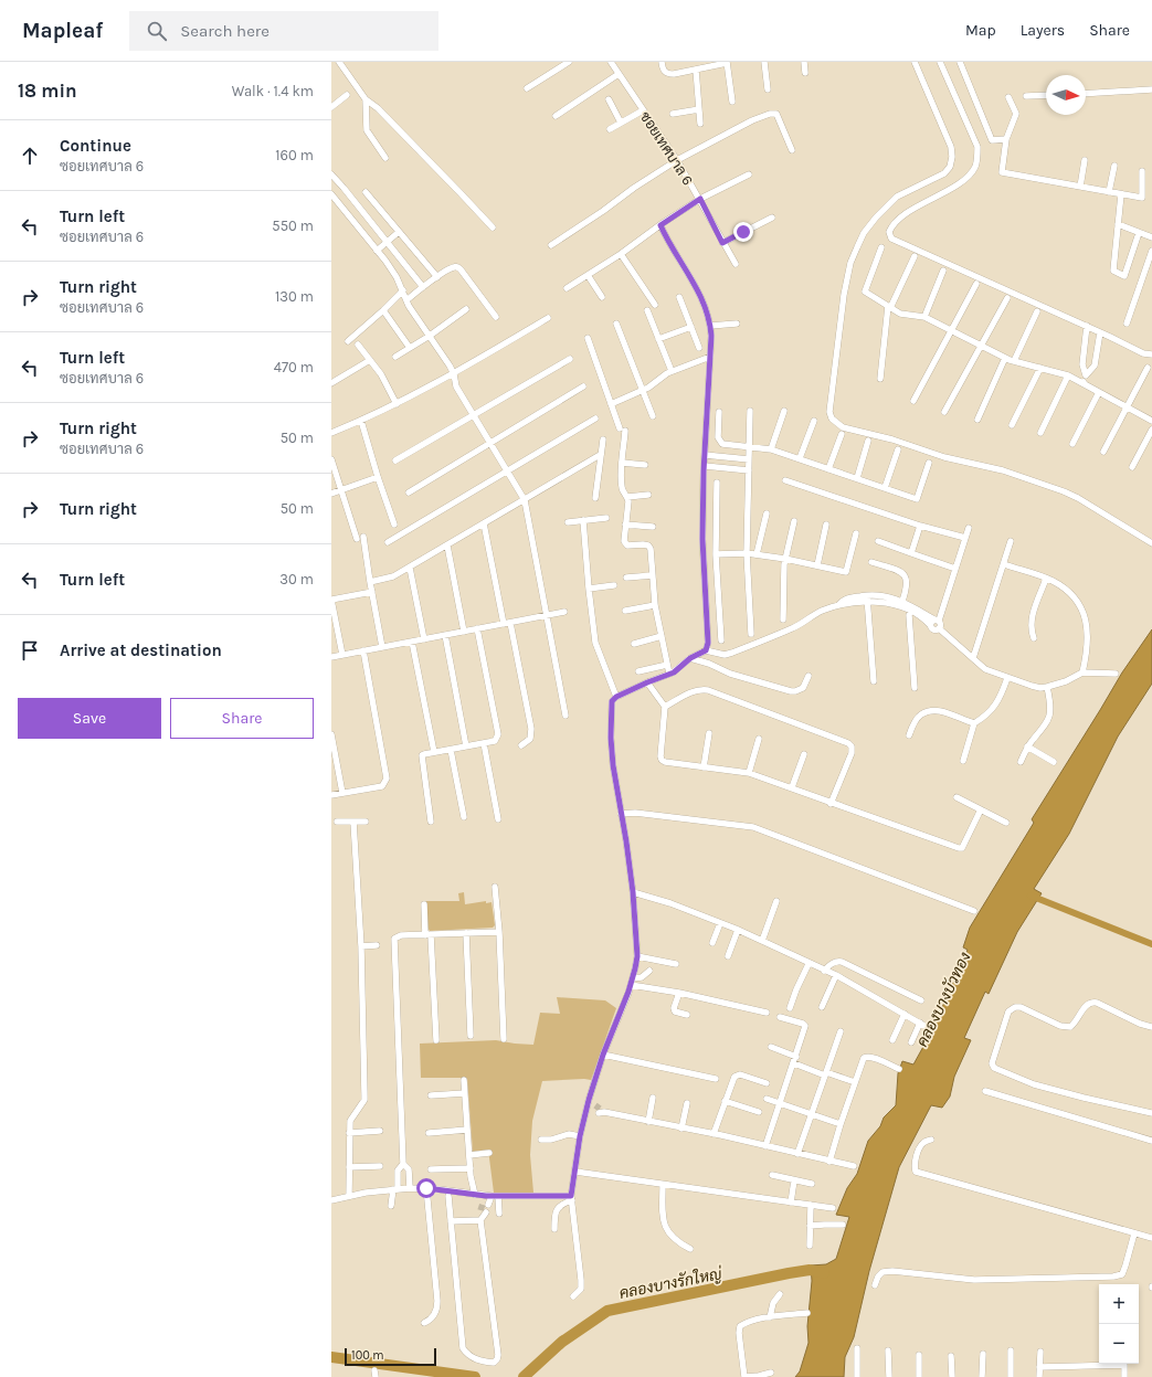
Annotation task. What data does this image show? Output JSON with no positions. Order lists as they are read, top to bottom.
{
  "streets": {
    "street": ["ซอยเทศบาล 6"]
  },
  "water": ["คลองบางบัวทอง", "คลองบางรักใหญ่"],
  "scale_bar": "100 m",
  "north": "right",
  "page": {
    "header": "Mapleaf",
    "search": "Search here",
    "nav": ["Map", "Layers", "Share"],
    "heading": ["18 min", "Walk · 1.4 km"],
    "list": [
      ["Continue", "ซอยเทศบาล 6", "160 m"],
      ["Turn left", "ซอยเทศบาล 6", "550 m"],
      ["Turn right", "ซอยเทศบาล 6", "130 m"],
      ["Turn left", "ซอยเทศบาล 6", "470 m"],
      ["Turn right", "ซอยเทศบาล 6", "50 m"],
      ["Turn right", "50 m"],
      ["Turn left", "30 m"],
      "Arrive at destination"
    ],
    "buttons": ["Save", "Share"],
    "map_buttons": ["+", "−"],
    "scale": "100 m"
  }
}
